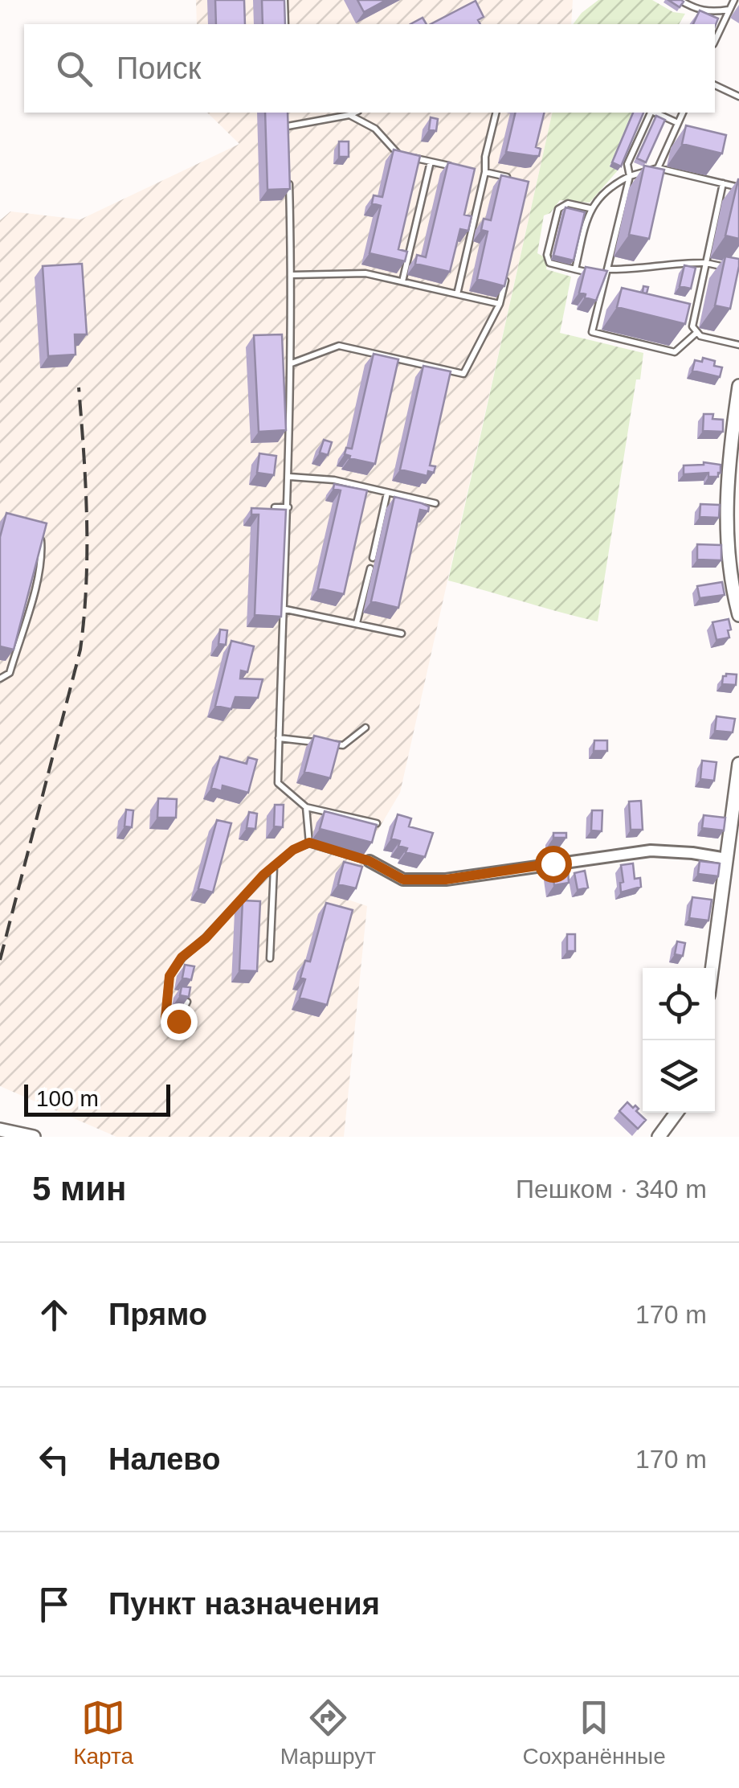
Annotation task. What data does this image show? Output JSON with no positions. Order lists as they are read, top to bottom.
{
  "scale_bar": "100 m",
  "page": {
    "search": "Поиск",
    "scale": "100 m",
    "heading": ["5 мин", "Пешком · 340 m"],
    "list": [
      ["Прямо", "170 m"],
      ["Налево", "170 m"],
      "Пункт назначения"
    ],
    "nav": ["Карта", "Маршрут", "Сохранённые"]
  }
}
